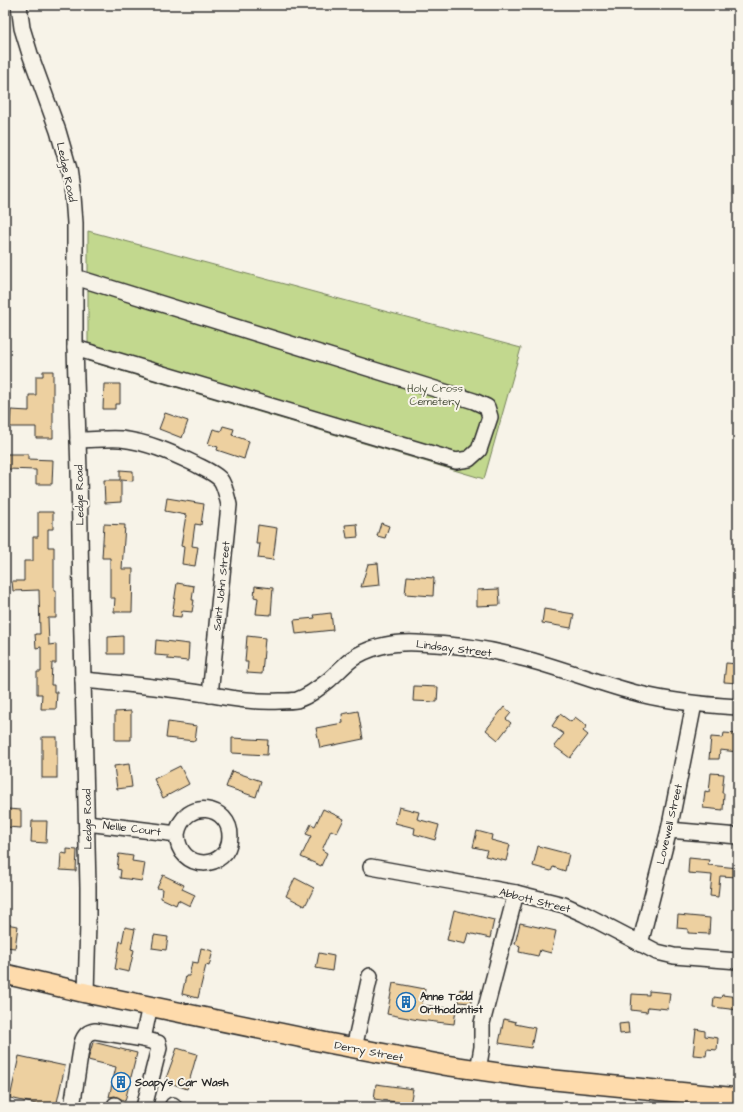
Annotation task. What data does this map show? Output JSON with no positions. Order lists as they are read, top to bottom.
{
  "streets": {
    "main road": ["Derry Street"],
    "street": [
      "Ledge Road",
      "Saint John Street",
      "Lindsay Street",
      "Lovewell Street",
      "Nellie Court",
      "Abbott Street"
    ]
  },
  "crossings": [
    ["Ledge Road", "Saint John Street"],
    ["Ledge Road", "Lindsay Street"],
    ["Ledge Road", "Nellie Court"],
    ["Ledge Road", "Derry Street"],
    ["Saint John Street", "Lindsay Street"],
    ["Lindsay Street", "Lovewell Street"],
    ["Lovewell Street", "Abbott Street"]
  ],
  "parks": ["Holy Cross Cemetery"],
  "places": {
    "building": ["Anne Todd Orthodontist", "Soapy's Car Wash"]
  }
}
